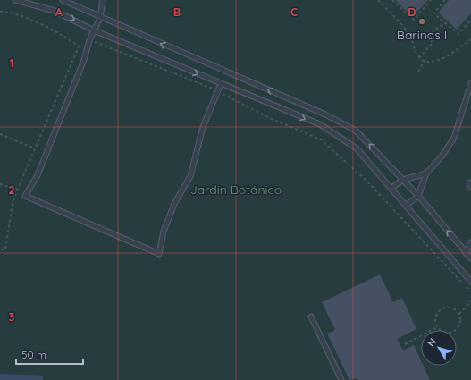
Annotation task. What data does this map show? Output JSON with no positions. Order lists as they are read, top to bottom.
{
  "parks": ["Jardín Botánico"],
  "places": ["Barinas I"],
  "scale_bar": "50 m",
  "north": "top left",
  "grid": {
    "columns": [
      "A",
      "B",
      "C",
      "D"
    ],
    "rows": ["1", "2", "3"]
  }
}
